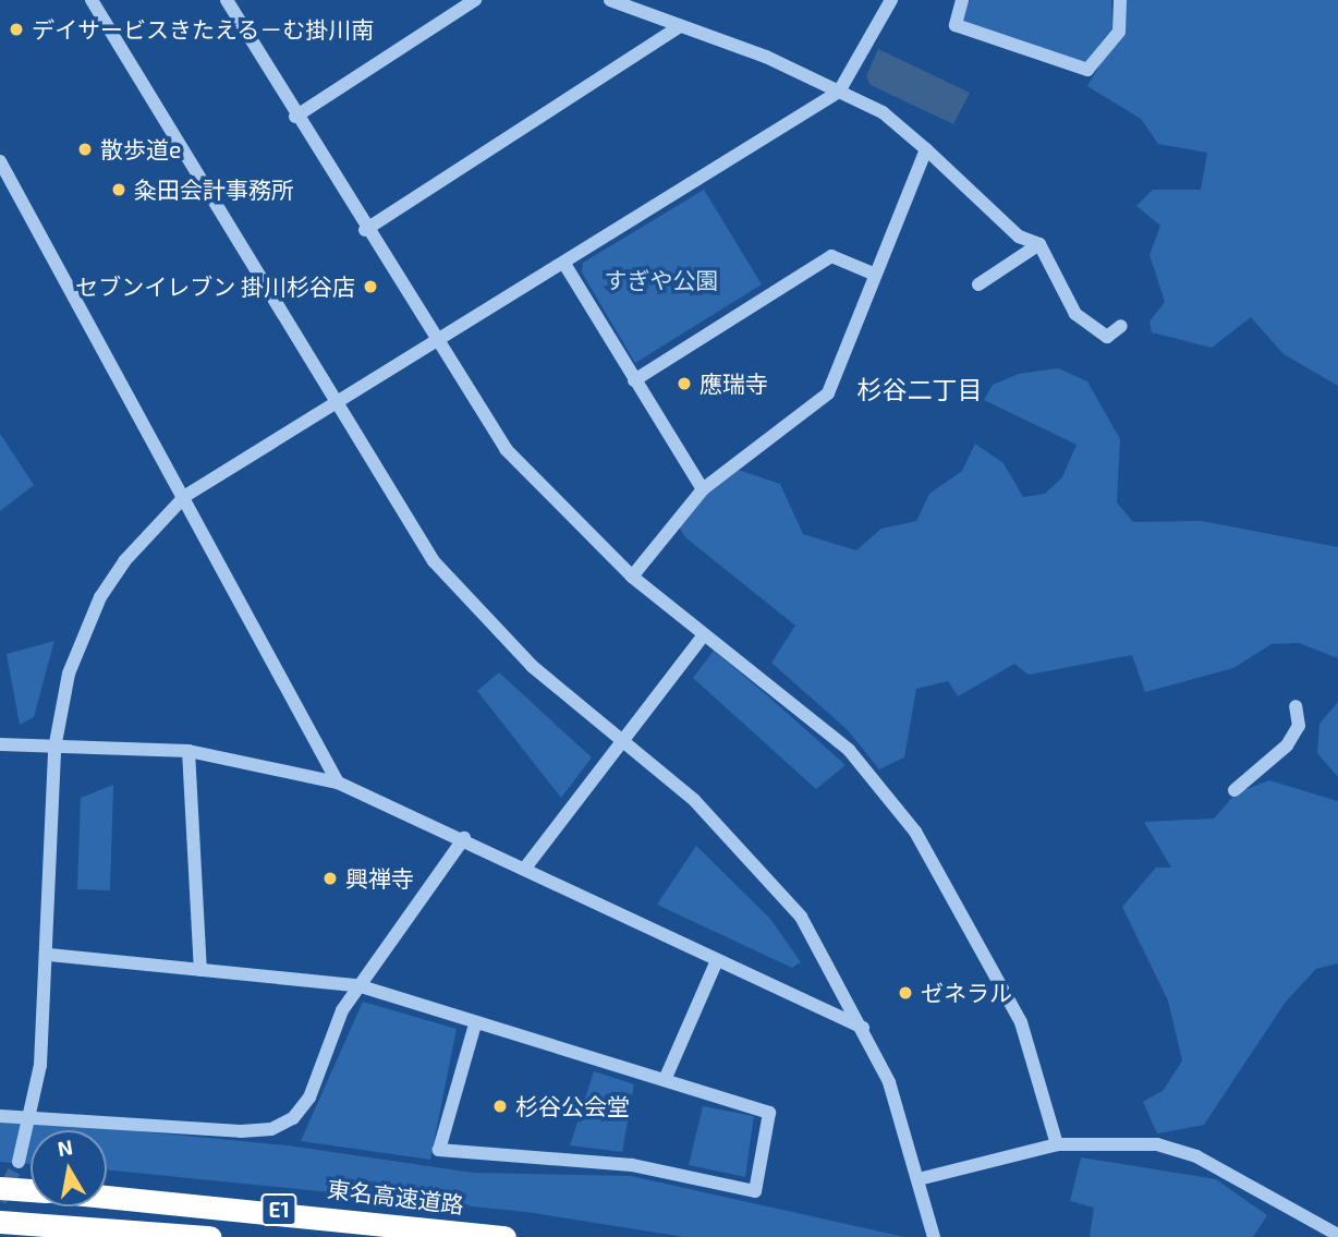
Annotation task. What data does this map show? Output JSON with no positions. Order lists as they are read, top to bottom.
{
  "streets": {
    "highway": ["東名高速道路", "E1"]
  },
  "districts": ["杉谷二丁目"],
  "parks": ["すぎや公園"],
  "places": [
    "デイサービスきたえる－む掛川南",
    "散歩道e",
    "粂田会計事務所",
    "セブンイレブン 掛川杉谷店",
    "應瑞寺",
    "興禅寺",
    "ゼネラル",
    "杉谷公会堂"
  ],
  "north": "top"
}
